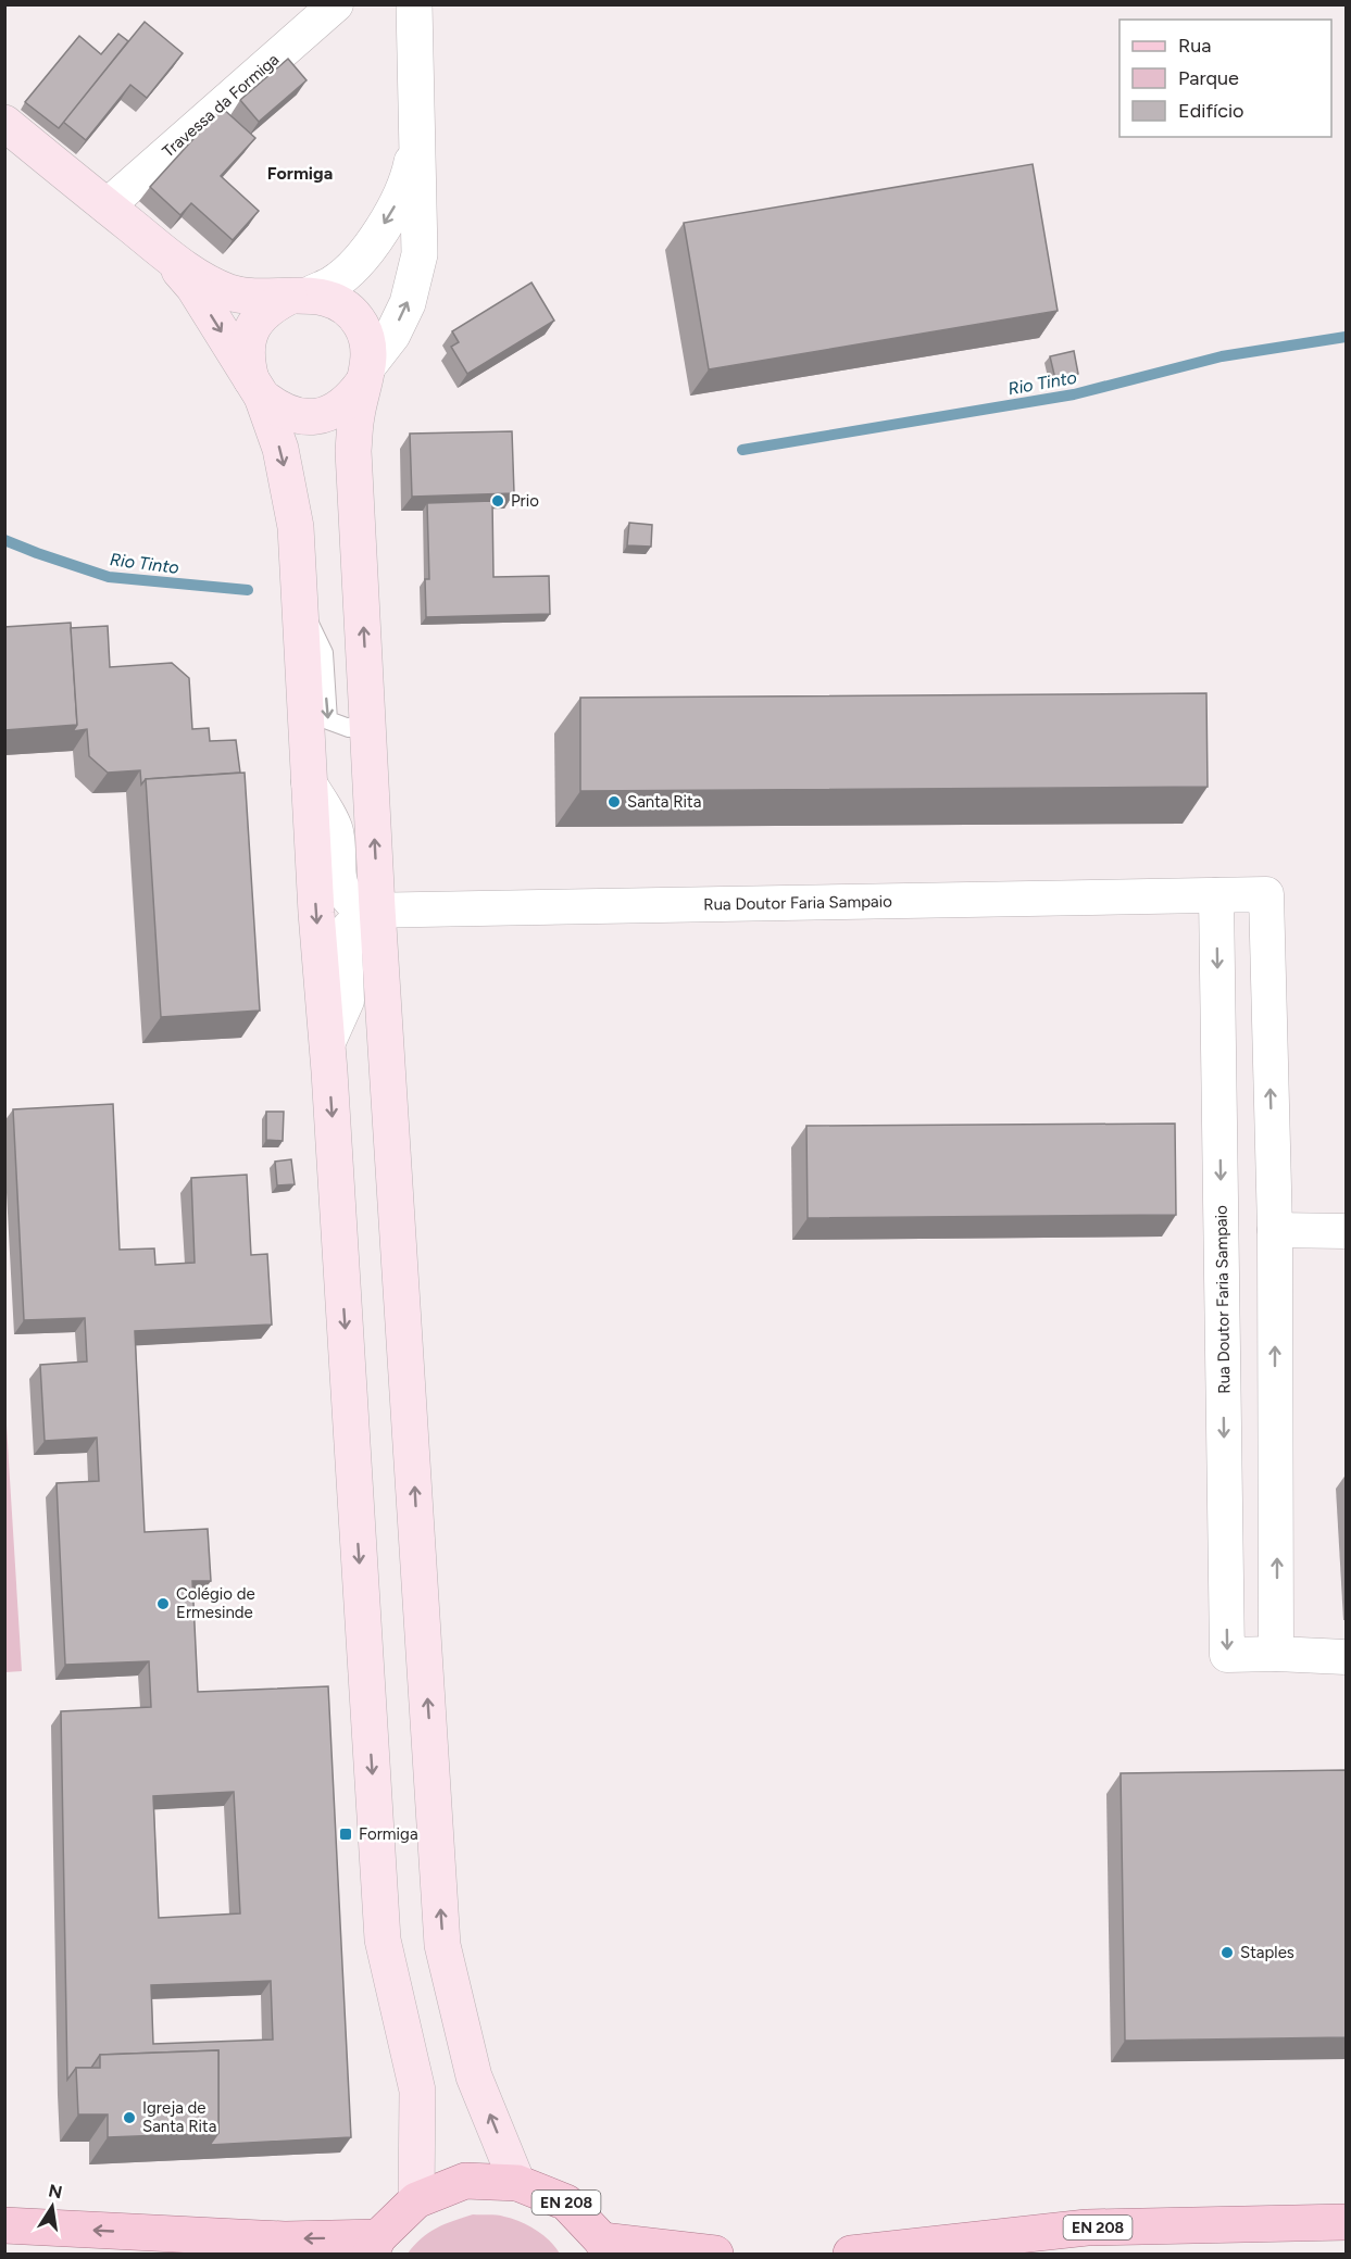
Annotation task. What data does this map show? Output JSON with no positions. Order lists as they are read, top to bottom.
{
  "streets": {
    "main road": ["EN 208"],
    "street": ["Travessa da Formiga", "Rua Doutor Faria Sampaio"]
  },
  "districts": ["Formiga"],
  "water": ["Rio Tinto"],
  "places": {
    "other": [
      "Prio",
      "Santa Rita",
      "Colégio de Ermesinde",
      "Staples",
      "Igreja de Santa Rita"
    ],
    "transit": ["Formiga"]
  },
  "legend": ["Rua", "Parque", "Edifício"],
  "north": "top"
}
